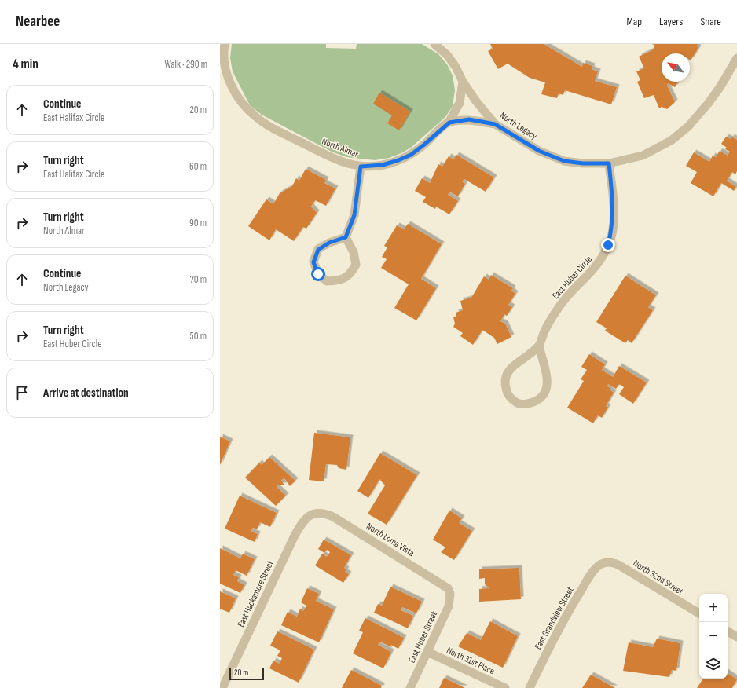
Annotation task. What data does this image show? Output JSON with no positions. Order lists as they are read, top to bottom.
{
  "streets": {
    "street": [
      "North Legacy",
      "North Almar",
      "East Huber Circle",
      "North Loma Vista",
      "North 32nd Street",
      "East Hackamore Street",
      "East Grandview Street",
      "East Huber Street",
      "North 31st Place"
    ]
  },
  "crossings": [
    ["North Legacy", "East Huber Circle"],
    ["North Loma Vista", "East Hackamore Street"],
    ["North Loma Vista", "East Huber Street"],
    ["North 32nd Street", "East Grandview Street"],
    ["East Huber Street", "North 31st Place"]
  ],
  "scale_bar": "20 m",
  "north": "top left",
  "page": {
    "header": "Nearbee",
    "nav": ["Map", "Layers", "Share"],
    "heading": ["4 min", "Walk · 290 m"],
    "list": [
      ["Continue", "East Halifax Circle", "20 m"],
      ["Turn right", "East Halifax Circle", "60 m"],
      ["Turn right", "North Almar", "90 m"],
      ["Continue", "North Legacy", "70 m"],
      ["Turn right", "East Huber Circle", "50 m"],
      "Arrive at destination"
    ],
    "map_buttons": ["+", "−"],
    "scale": "20 m"
  }
}
